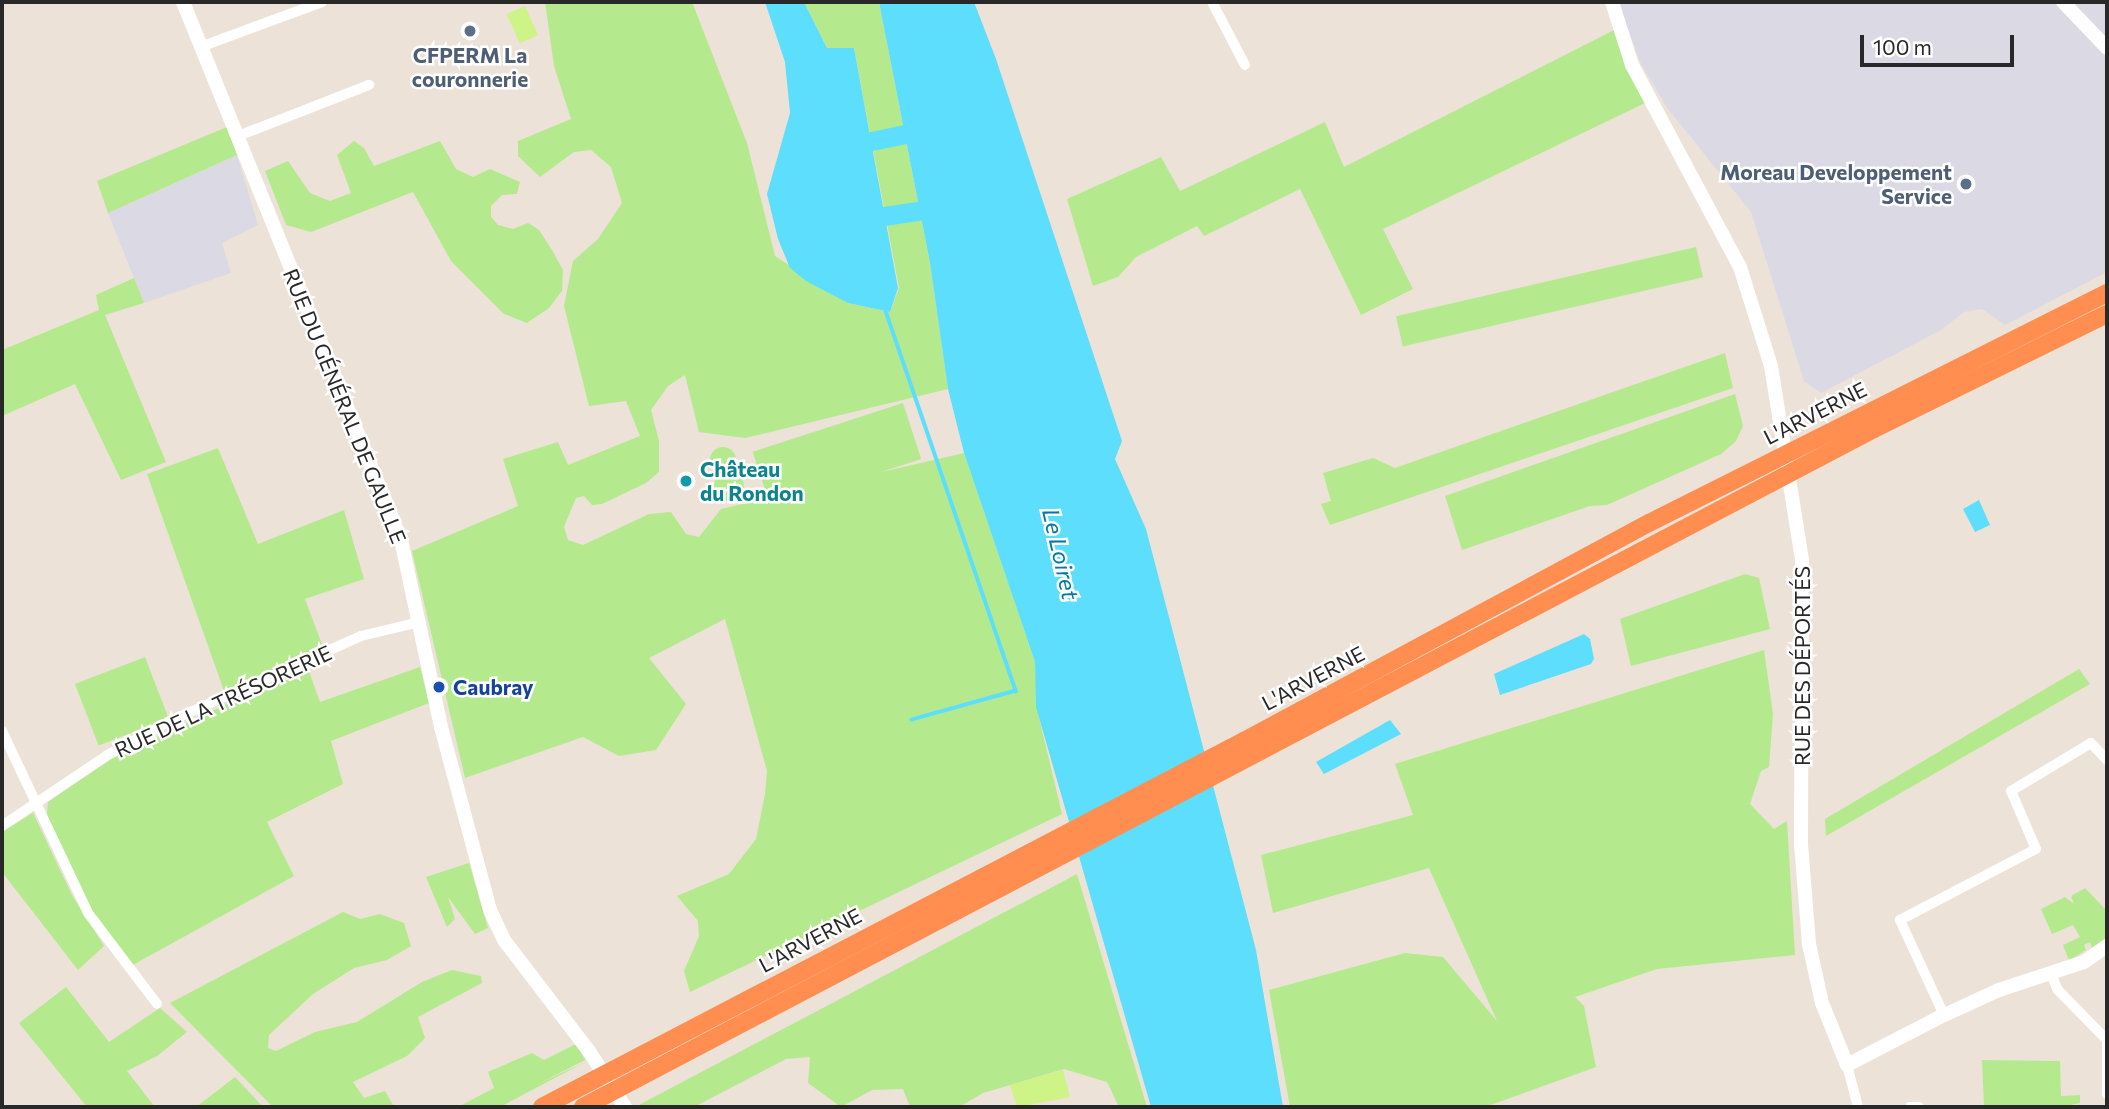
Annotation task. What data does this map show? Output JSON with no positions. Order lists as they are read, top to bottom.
{
  "streets": {
    "highway": ["L'ARVERNE"],
    "street": ["RUE DU GÉNÉRAL DE GAULLE", "RUE DES DÉPORTÉS", "RUE DE LA TRÉSORERIE"]
  },
  "crossings": [
    ["RUE DU GÉNÉRAL DE GAULLE", "RUE DE LA TRÉSORERIE"]
  ],
  "water": ["Le Loiret"],
  "places": [
    "CFPERM La couronnerie",
    "Moreau Developpement Service",
    "Château du Rondon",
    "Caubray"
  ],
  "scale_bar": "100 m"
}
